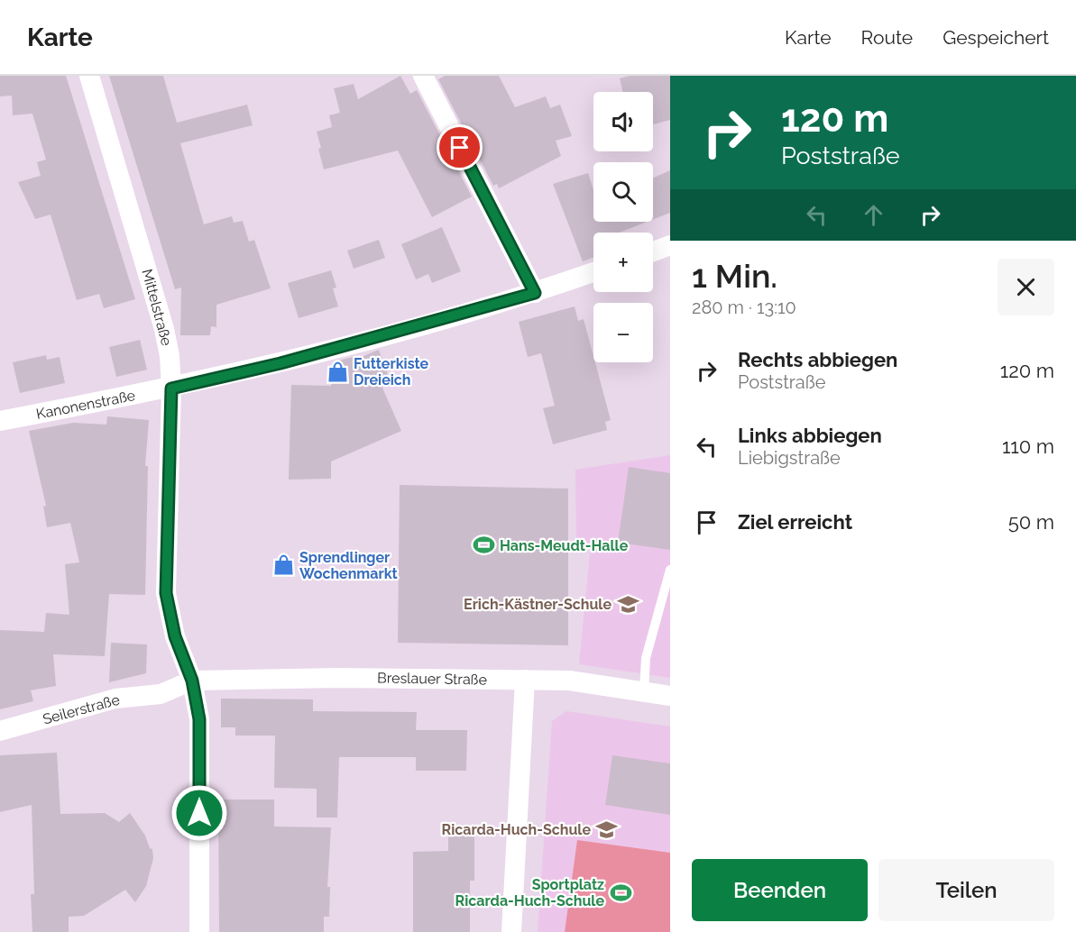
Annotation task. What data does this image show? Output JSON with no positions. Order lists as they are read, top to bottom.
{
  "streets": {
    "street": [
      "Mittelstraße",
      "Kanonenstraße",
      "Breslauer Straße",
      "Seilerstraße"
    ]
  },
  "crossings": [
    ["Mittelstraße", "Kanonenstraße"],
    ["Mittelstraße", "Breslauer Straße"],
    ["Mittelstraße", "Seilerstraße"],
    ["Breslauer Straße", "Seilerstraße"]
  ],
  "places": {
    "shop": ["Futterkiste Dreieich", "Sprendlinger Wochenmarkt"],
    "sports": ["Hans-Meudt-Halle", "Sportplatz Ricarda-Huch-Schule"],
    "school or university": ["Erich-Kästner-Schule", "Ricarda-Huch-Schule"]
  },
  "page": {
    "header": "Karte",
    "nav": ["Karte", "Route", "Gespeichert"],
    "turn": ["120 m", "Poststraße"],
    "map_buttons": ["+", "−"],
    "heading": ["1 Min.", "280 m · 13:10"],
    "list": [
      {
        "name": "Rechts abbiegen",
        "note": "Poststraße",
        "value": "120 m"
      },
      {
        "name": "Links abbiegen",
        "note": "Liebigstraße",
        "value": "110 m"
      },
      {
        "name": "Ziel erreicht",
        "value": "50 m"
      }
    ],
    "buttons": ["Beenden", "Teilen"]
  }
}
